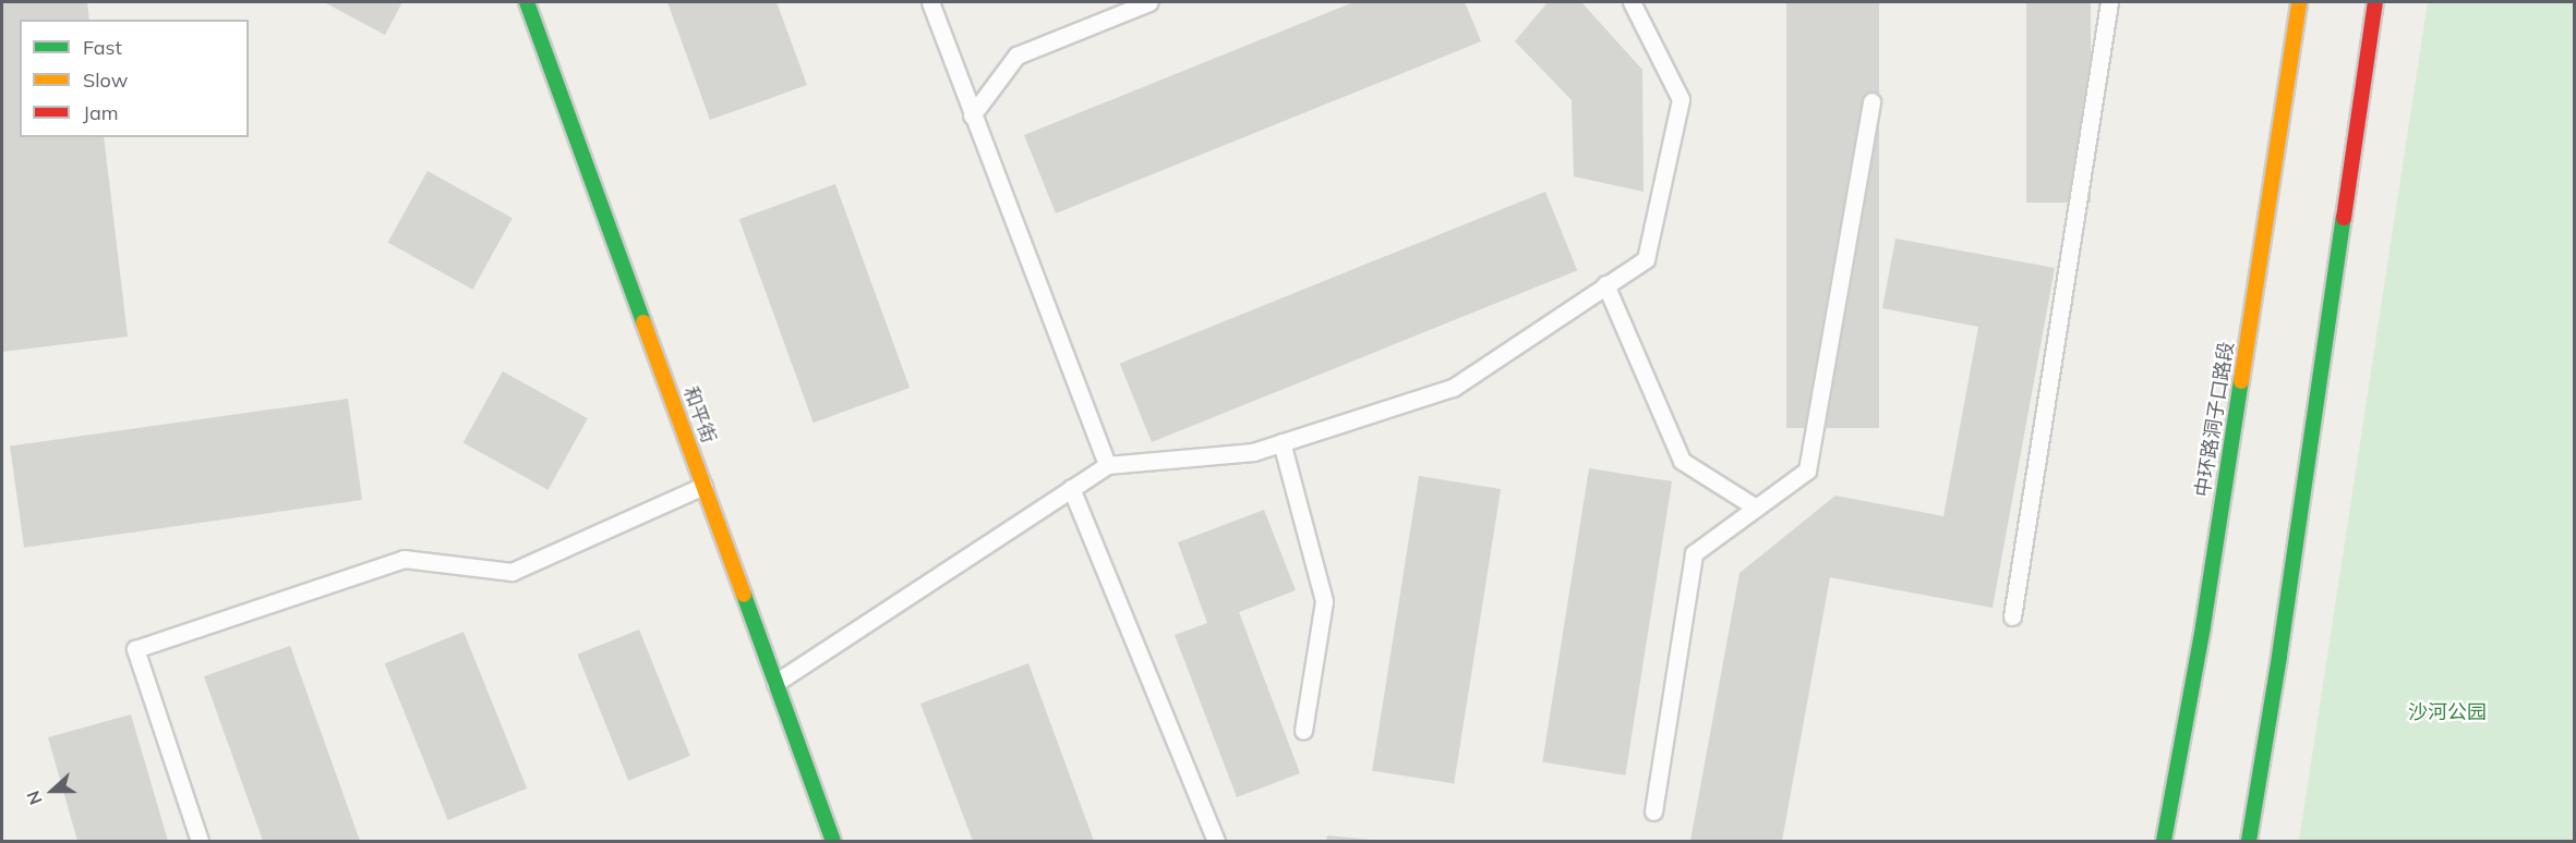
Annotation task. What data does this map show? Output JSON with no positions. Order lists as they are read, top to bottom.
{
  "streets": {
    "main road": ["和平街", "中环路洞子口路段"]
  },
  "parks": ["沙河公园"],
  "legend": ["Fast", "Slow", "Jam"],
  "north": "left"
}
